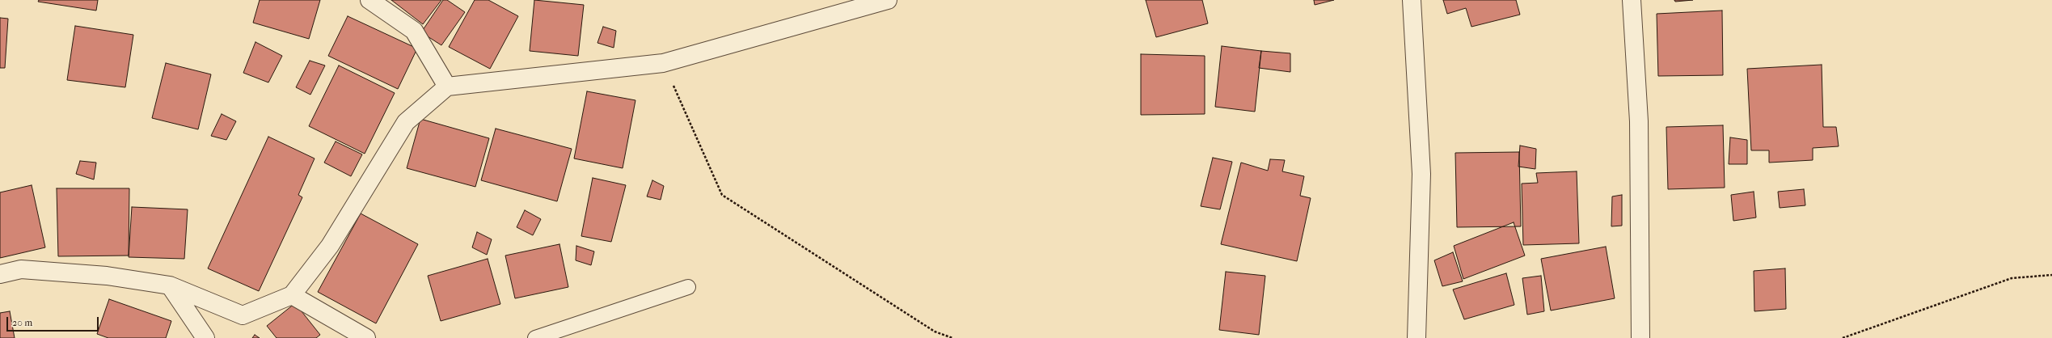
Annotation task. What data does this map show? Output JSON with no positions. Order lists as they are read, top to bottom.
{
  "scale_bar": "20 m"
}
